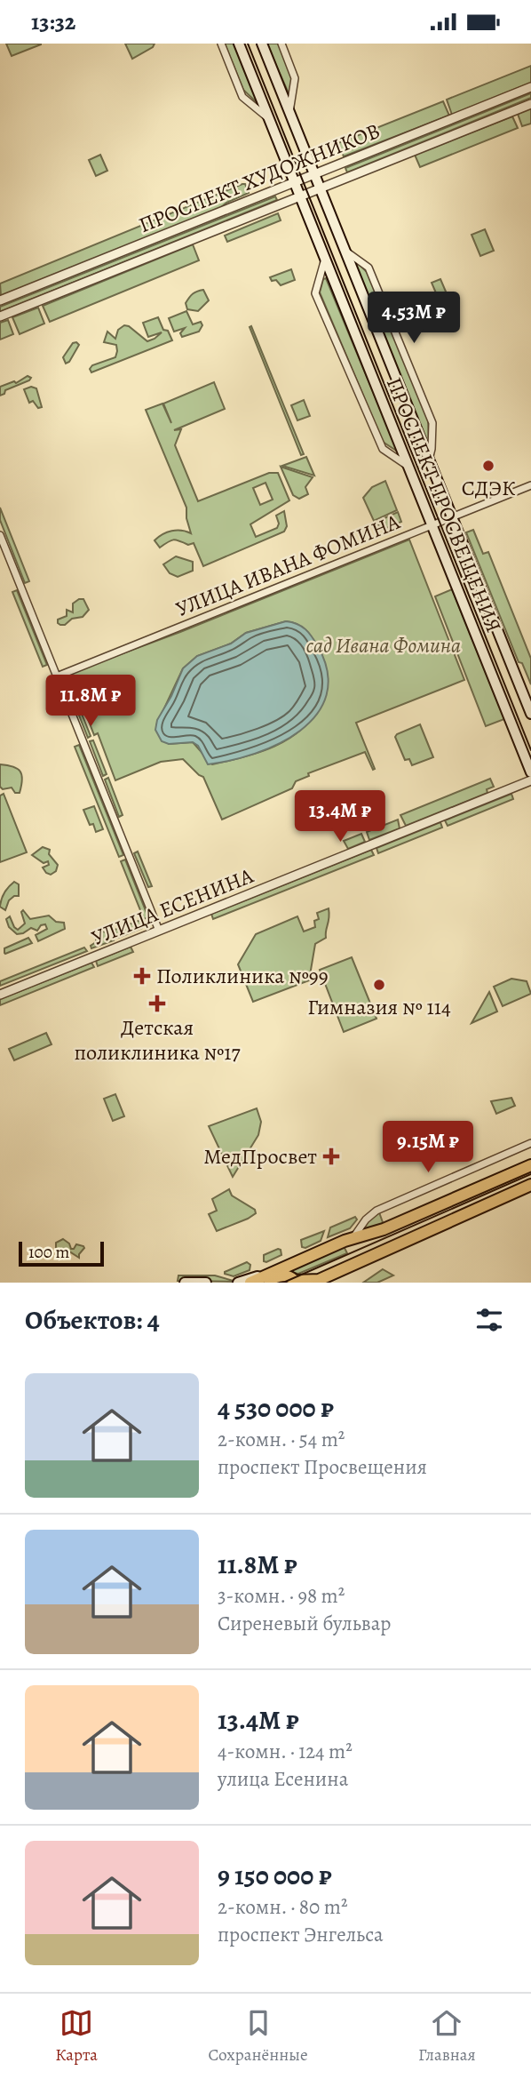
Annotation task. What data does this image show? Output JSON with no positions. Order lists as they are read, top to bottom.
{
  "streets": {
    "main road": ["ПРОСПЕКТ ПРОСВЕЩЕНИЯ"],
    "street": ["ПРОСПЕКТ ХУДОЖНИКОВ", "УЛИЦА ИВАНА ФОМИНА", "УЛИЦА ЕСЕНИНА"]
  },
  "crossings": [
    ["ПРОСПЕКТ ХУДОЖНИКОВ", "ПРОСПЕКТ ПРОСВЕЩЕНИЯ"],
    ["ПРОСПЕКТ ПРОСВЕЩЕНИЯ", "УЛИЦА ИВАНА ФОМИНА"]
  ],
  "parks": ["сад Ивана Фомина"],
  "places": {
    "other": ["СДЭК", "Гимназия № 114"],
    "health": ["Поликлиника №99", "Детская поликлиника №17", "МедПросвет"]
  },
  "scale_bar": "100 m",
  "page": {
    "status": "13:32",
    "price": [
      "4.53M ₽",
      "11.8M ₽",
      "13.4M ₽",
      "9.15M ₽"
    ],
    "scale": "100 m",
    "heading": "Объектов: 4",
    "list": [
      {
        "name": "4 530 000 ₽",
        "note": "2-комн. · 54 m² · проспект Просвещения"
      },
      {
        "name": "11.8M ₽",
        "note": "3-комн. · 98 m² · Сиреневый бульвар"
      },
      {
        "name": "13.4M ₽",
        "note": "4-комн. · 124 m² · улица Есенина"
      },
      {
        "name": "9 150 000 ₽",
        "note": "2-комн. · 80 m² · проспект Энгельса"
      }
    ],
    "tabs": ["Карта", "Сохранённые", "Главная"]
  }
}
